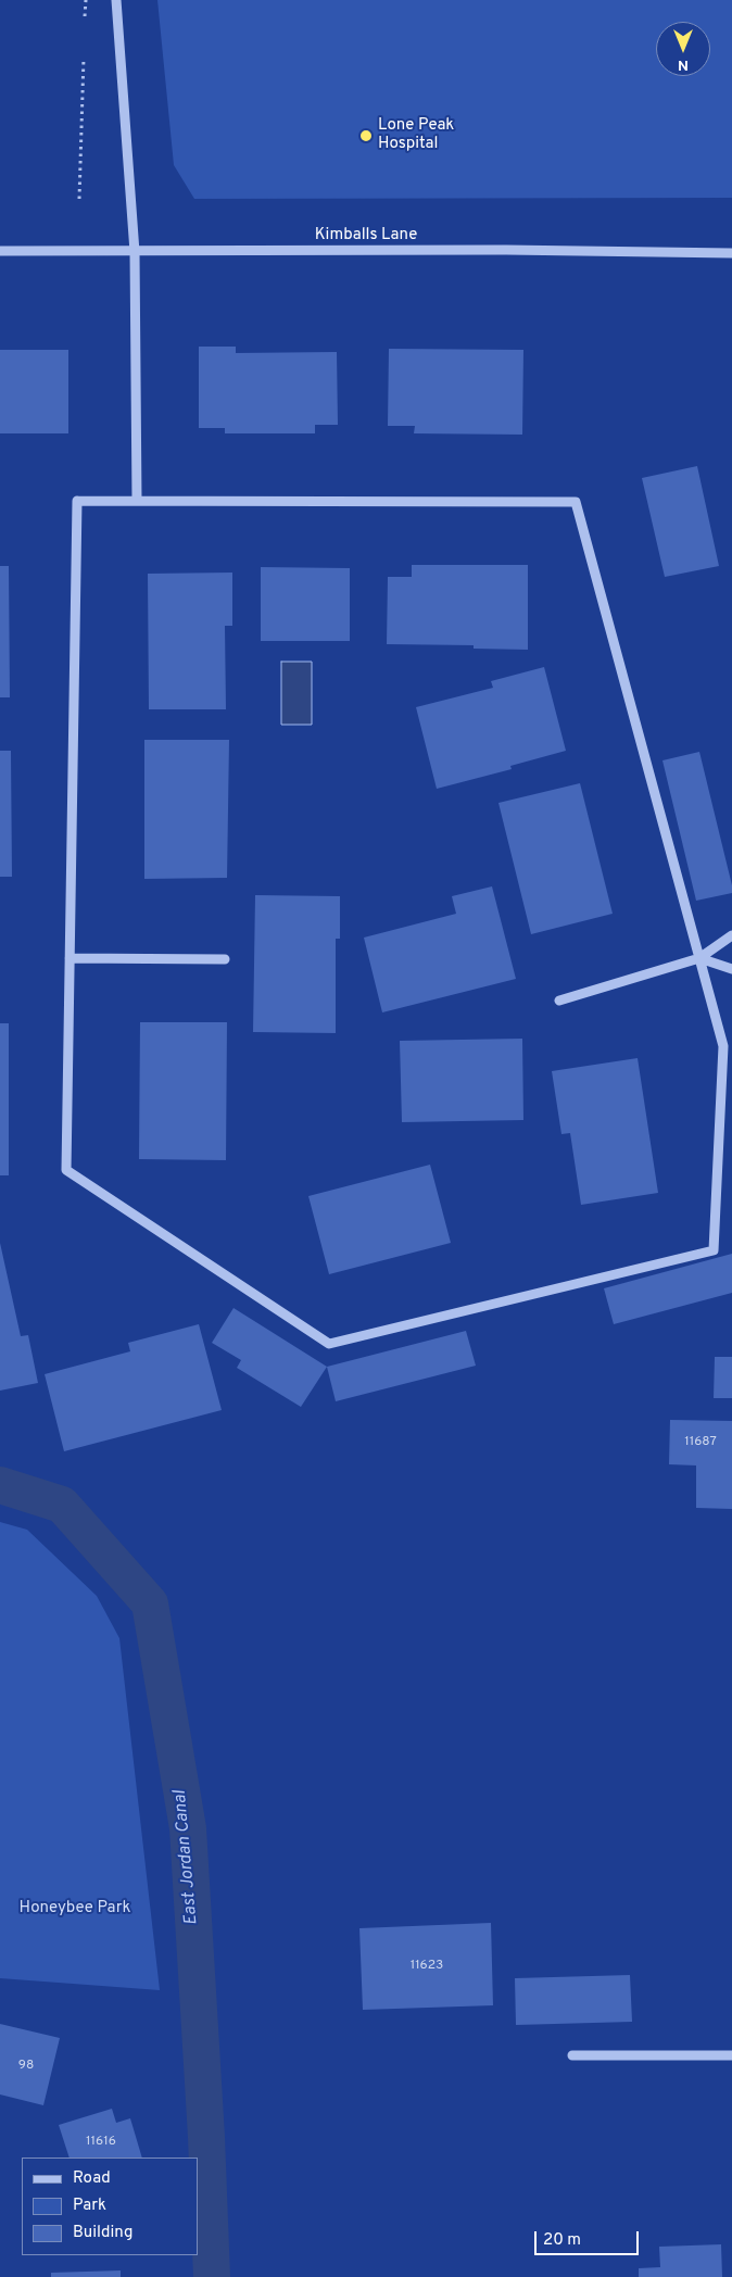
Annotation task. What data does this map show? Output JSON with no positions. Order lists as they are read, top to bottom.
{
  "streets": {
    "street": ["Kimballs Lane"]
  },
  "water": ["East Jordan Canal"],
  "parks": ["Honeybee Park"],
  "places": ["Lone Peak Hospital"],
  "house_numbers": [
    "11687",
    "11623",
    "98",
    "11616"
  ],
  "legend": ["Road", "Park", "Building"],
  "scale_bar": "20 m",
  "north": "bottom"
}
